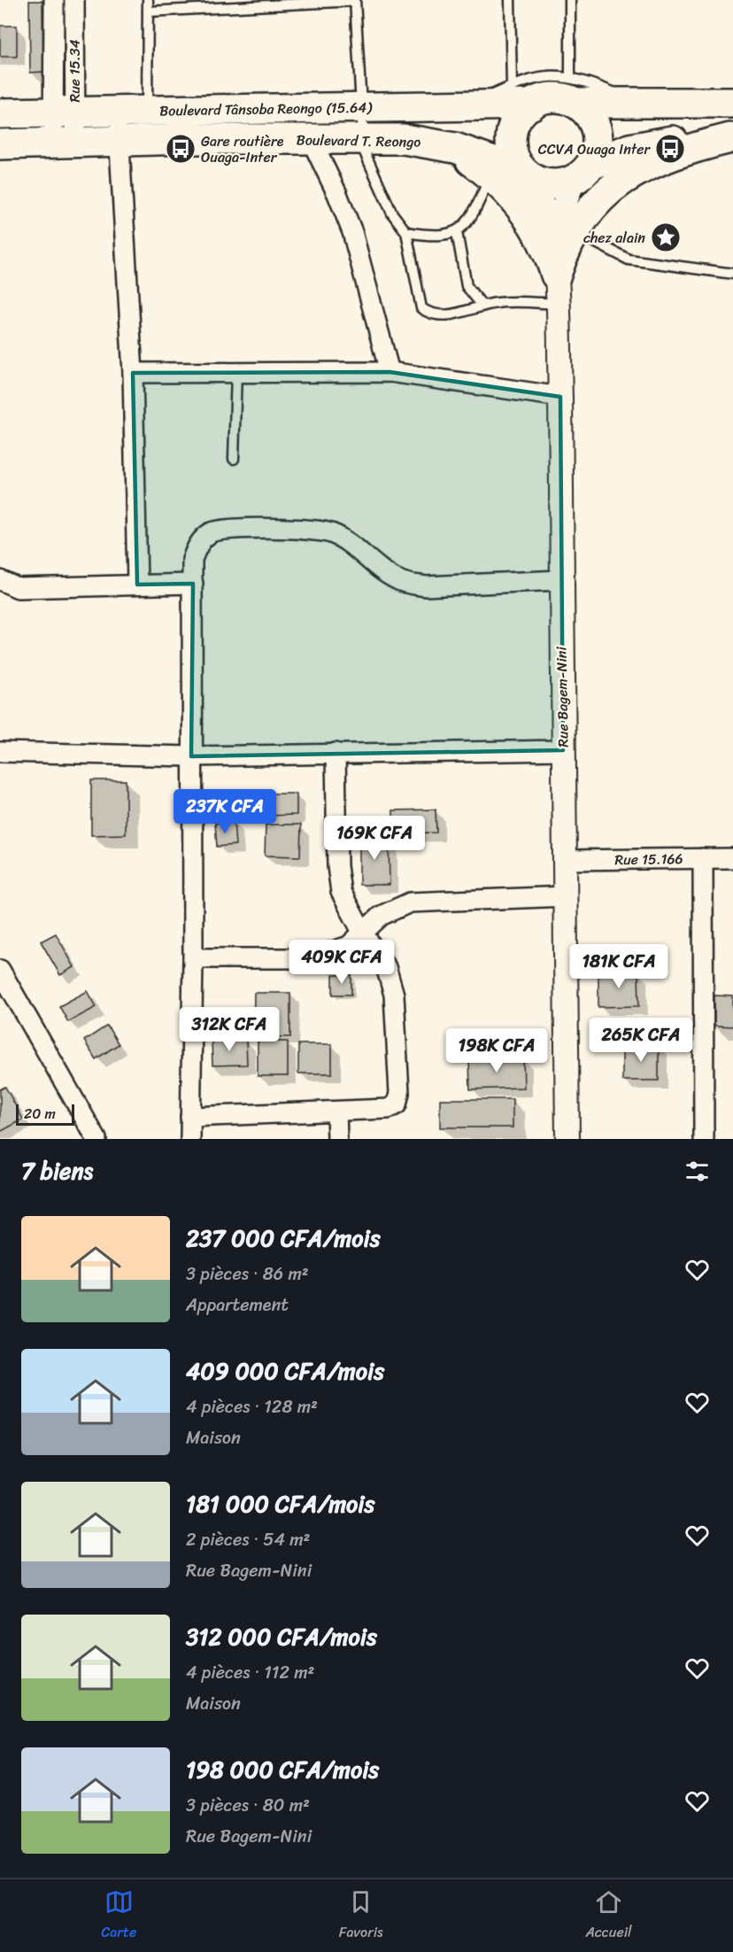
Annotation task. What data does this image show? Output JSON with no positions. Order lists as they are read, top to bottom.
{
  "streets": {
    "highway": ["Boulevard Tânsoba Reongo (15.64)", "Boulevard T. Reongo"],
    "street": ["Rue 15.34", "Rue Bagem-Nini", "Rue 15.166"]
  },
  "crossings": [
    ["Rue 15.34", "Boulevard Tânsoba Reongo (15.64)"],
    ["Rue 15.34", "Boulevard T. Reongo"],
    ["Boulevard Tânsoba Reongo (15.64)", "Boulevard T. Reongo"],
    ["Rue Bagem-Nini", "Rue 15.166"]
  ],
  "places": {
    "bus stop": ["Gare routière Ouaga-Inter", "CCVA Ouaga Inter"],
    "place": ["chez alain"]
  },
  "scale_bar": "20 m",
  "page": {
    "price": [
      "237K CFA",
      "169K CFA",
      "409K CFA",
      "181K CFA",
      "312K CFA",
      "265K CFA",
      "198K CFA"
    ],
    "scale": "20 m",
    "heading": "7 biens",
    "list": [
      {
        "name": "237 000 CFA/mois",
        "note": "3 pièces · 86 m² · Appartement"
      },
      {
        "name": "409 000 CFA/mois",
        "note": "4 pièces · 128 m² · Maison"
      },
      {
        "name": "181 000 CFA/mois",
        "note": "2 pièces · 54 m² · Rue Bagem-Nini"
      },
      {
        "name": "312 000 CFA/mois",
        "note": "4 pièces · 112 m² · Maison"
      },
      {
        "name": "198 000 CFA/mois",
        "note": "3 pièces · 80 m² · Rue Bagem-Nini"
      }
    ],
    "tabs": ["Carte", "Favoris", "Accueil"]
  }
}
